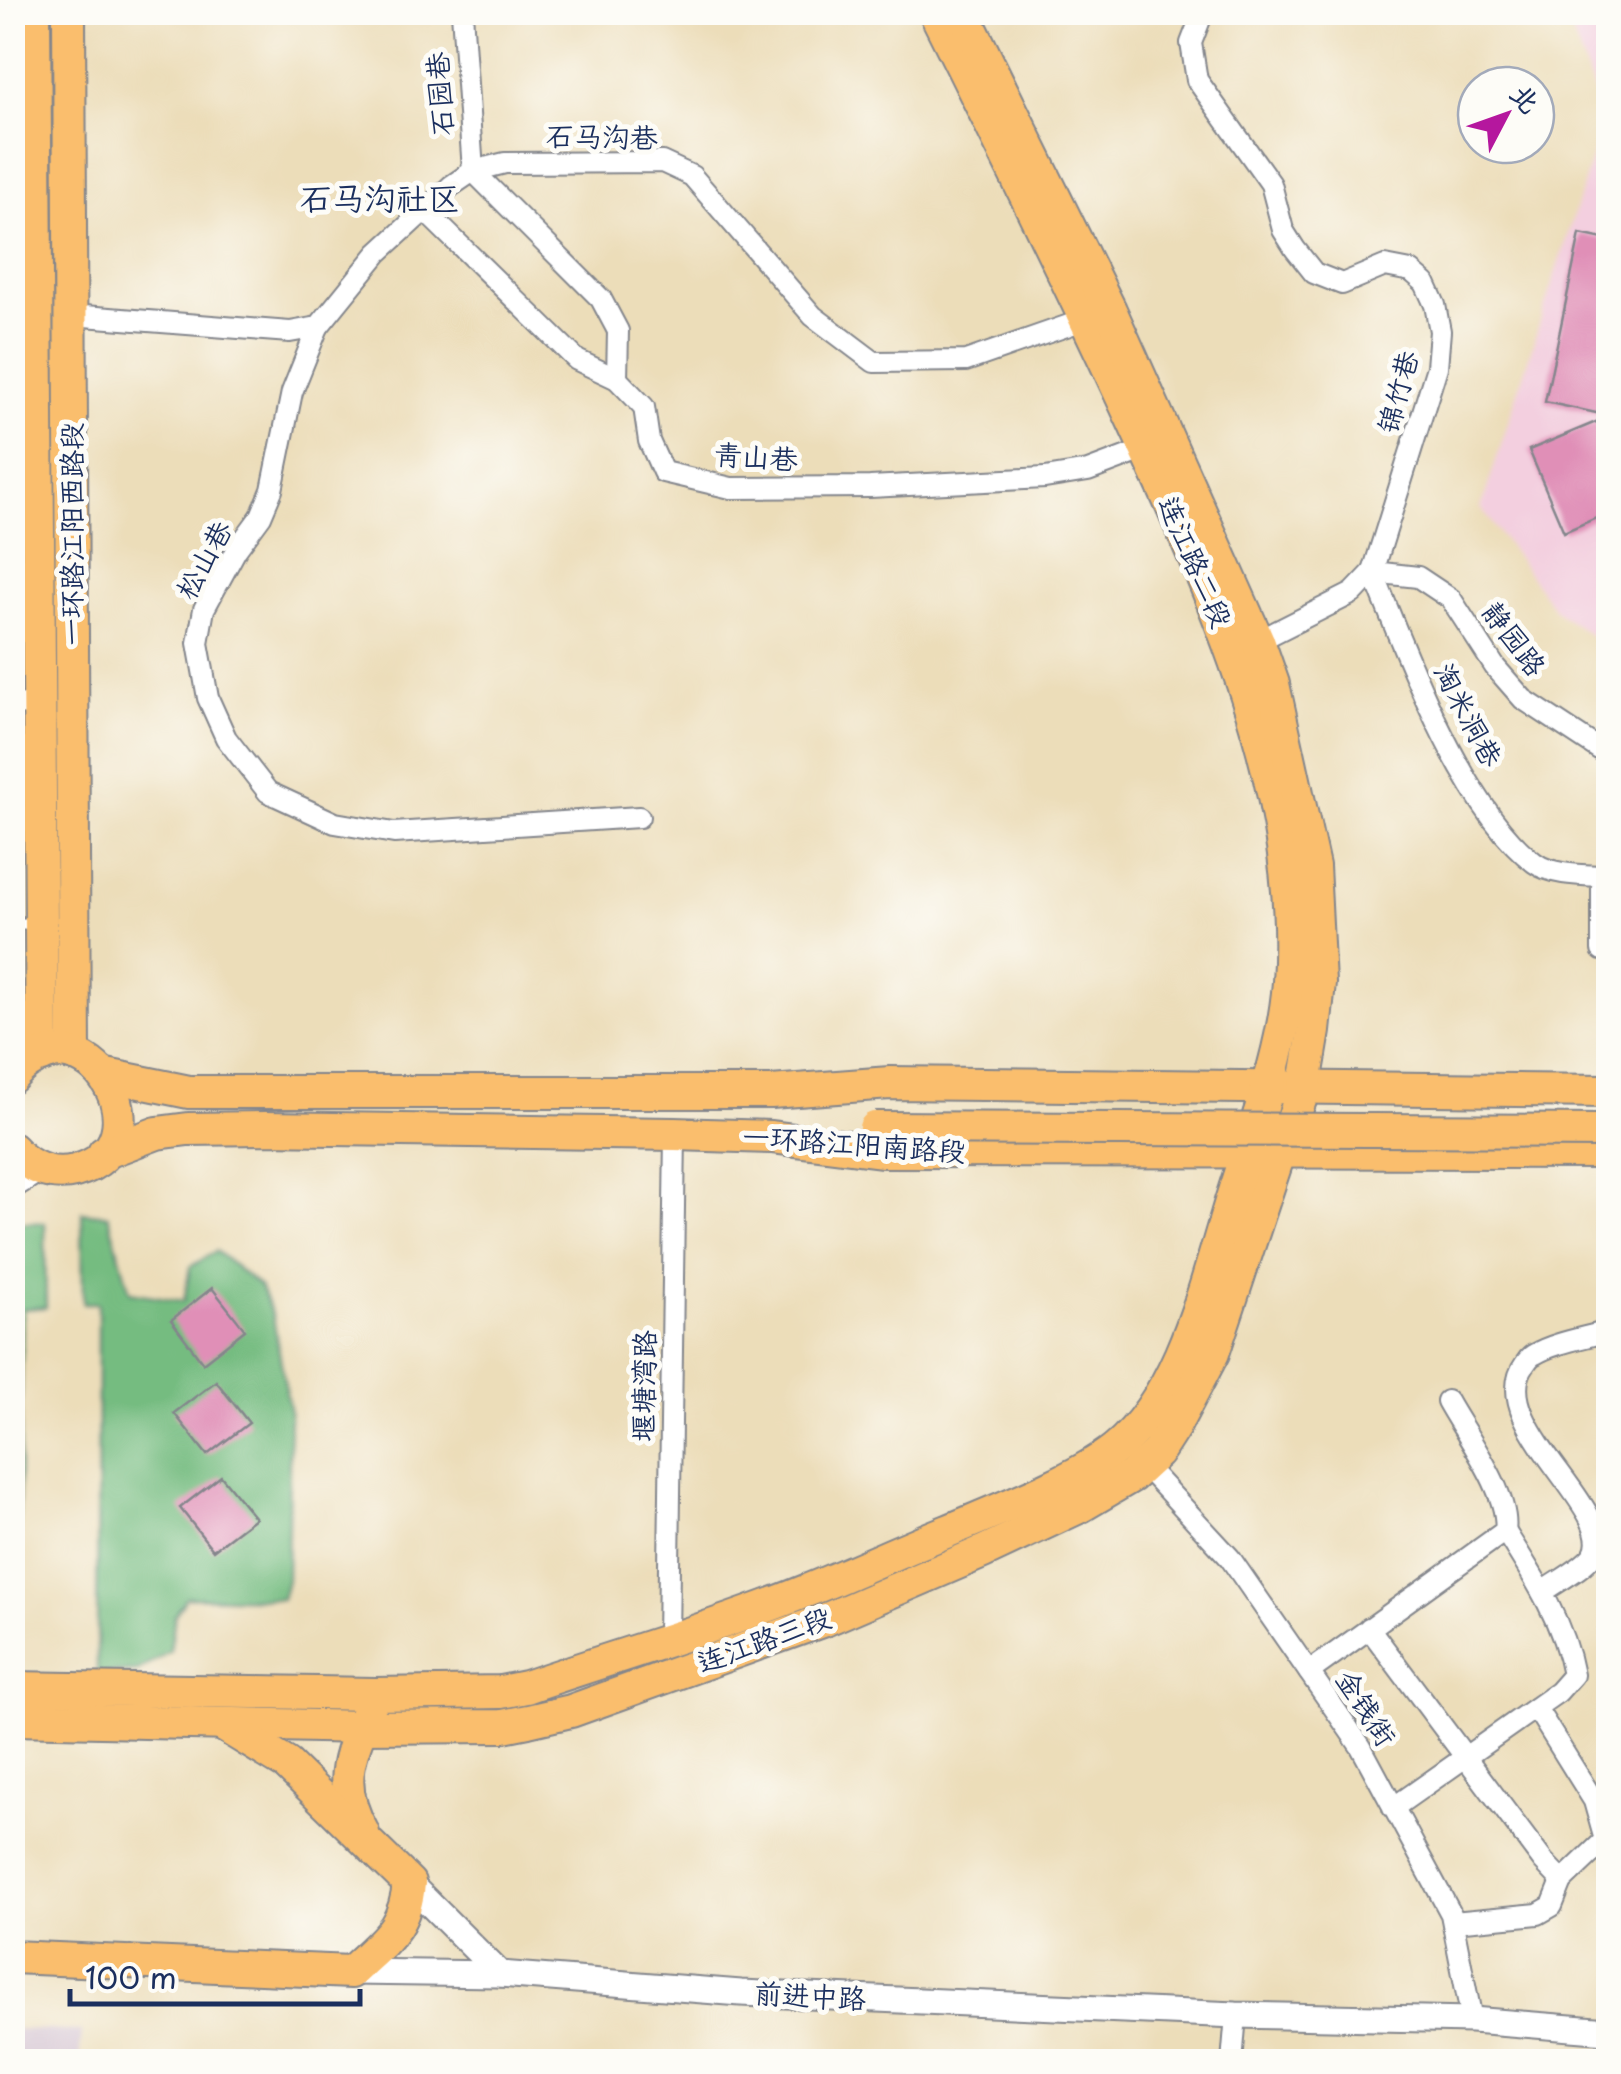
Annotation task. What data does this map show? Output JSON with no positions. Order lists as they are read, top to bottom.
{
  "streets": {
    "main road": [
      "一环路江阳西路段",
      "连江路二段",
      "一环路江阳南路段",
      "连江路三段",
      "前进中路"
    ],
    "street": [
      "石园巷",
      "石马沟巷",
      "锦竹巷",
      "青山巷",
      "松山巷",
      "静园路",
      "淘米洞巷",
      "堰塘湾路",
      "金钱街"
    ]
  },
  "crossings": [
    ["石园巷", "石马沟巷"],
    ["石马沟巷", "青山巷"],
    ["石马沟巷", "松山巷"],
    ["石马沟巷", "连江路二段"],
    ["锦竹巷", "静园路"],
    ["锦竹巷", "淘米洞巷"],
    ["青山巷", "连江路二段"],
    ["连江路二段", "一环路江阳南路段"],
    ["连江路二段", "连江路三段"],
    ["静园路", "淘米洞巷"],
    ["一环路江阳南路段", "堰塘湾路"],
    ["一环路江阳南路段", "连江路三段"],
    ["堰塘湾路", "连江路三段"],
    ["连江路三段", "金钱街"],
    ["金钱街", "前进中路"]
  ],
  "districts": ["石马沟社区"],
  "scale_bar": "100 m",
  "north": "top right"
}
